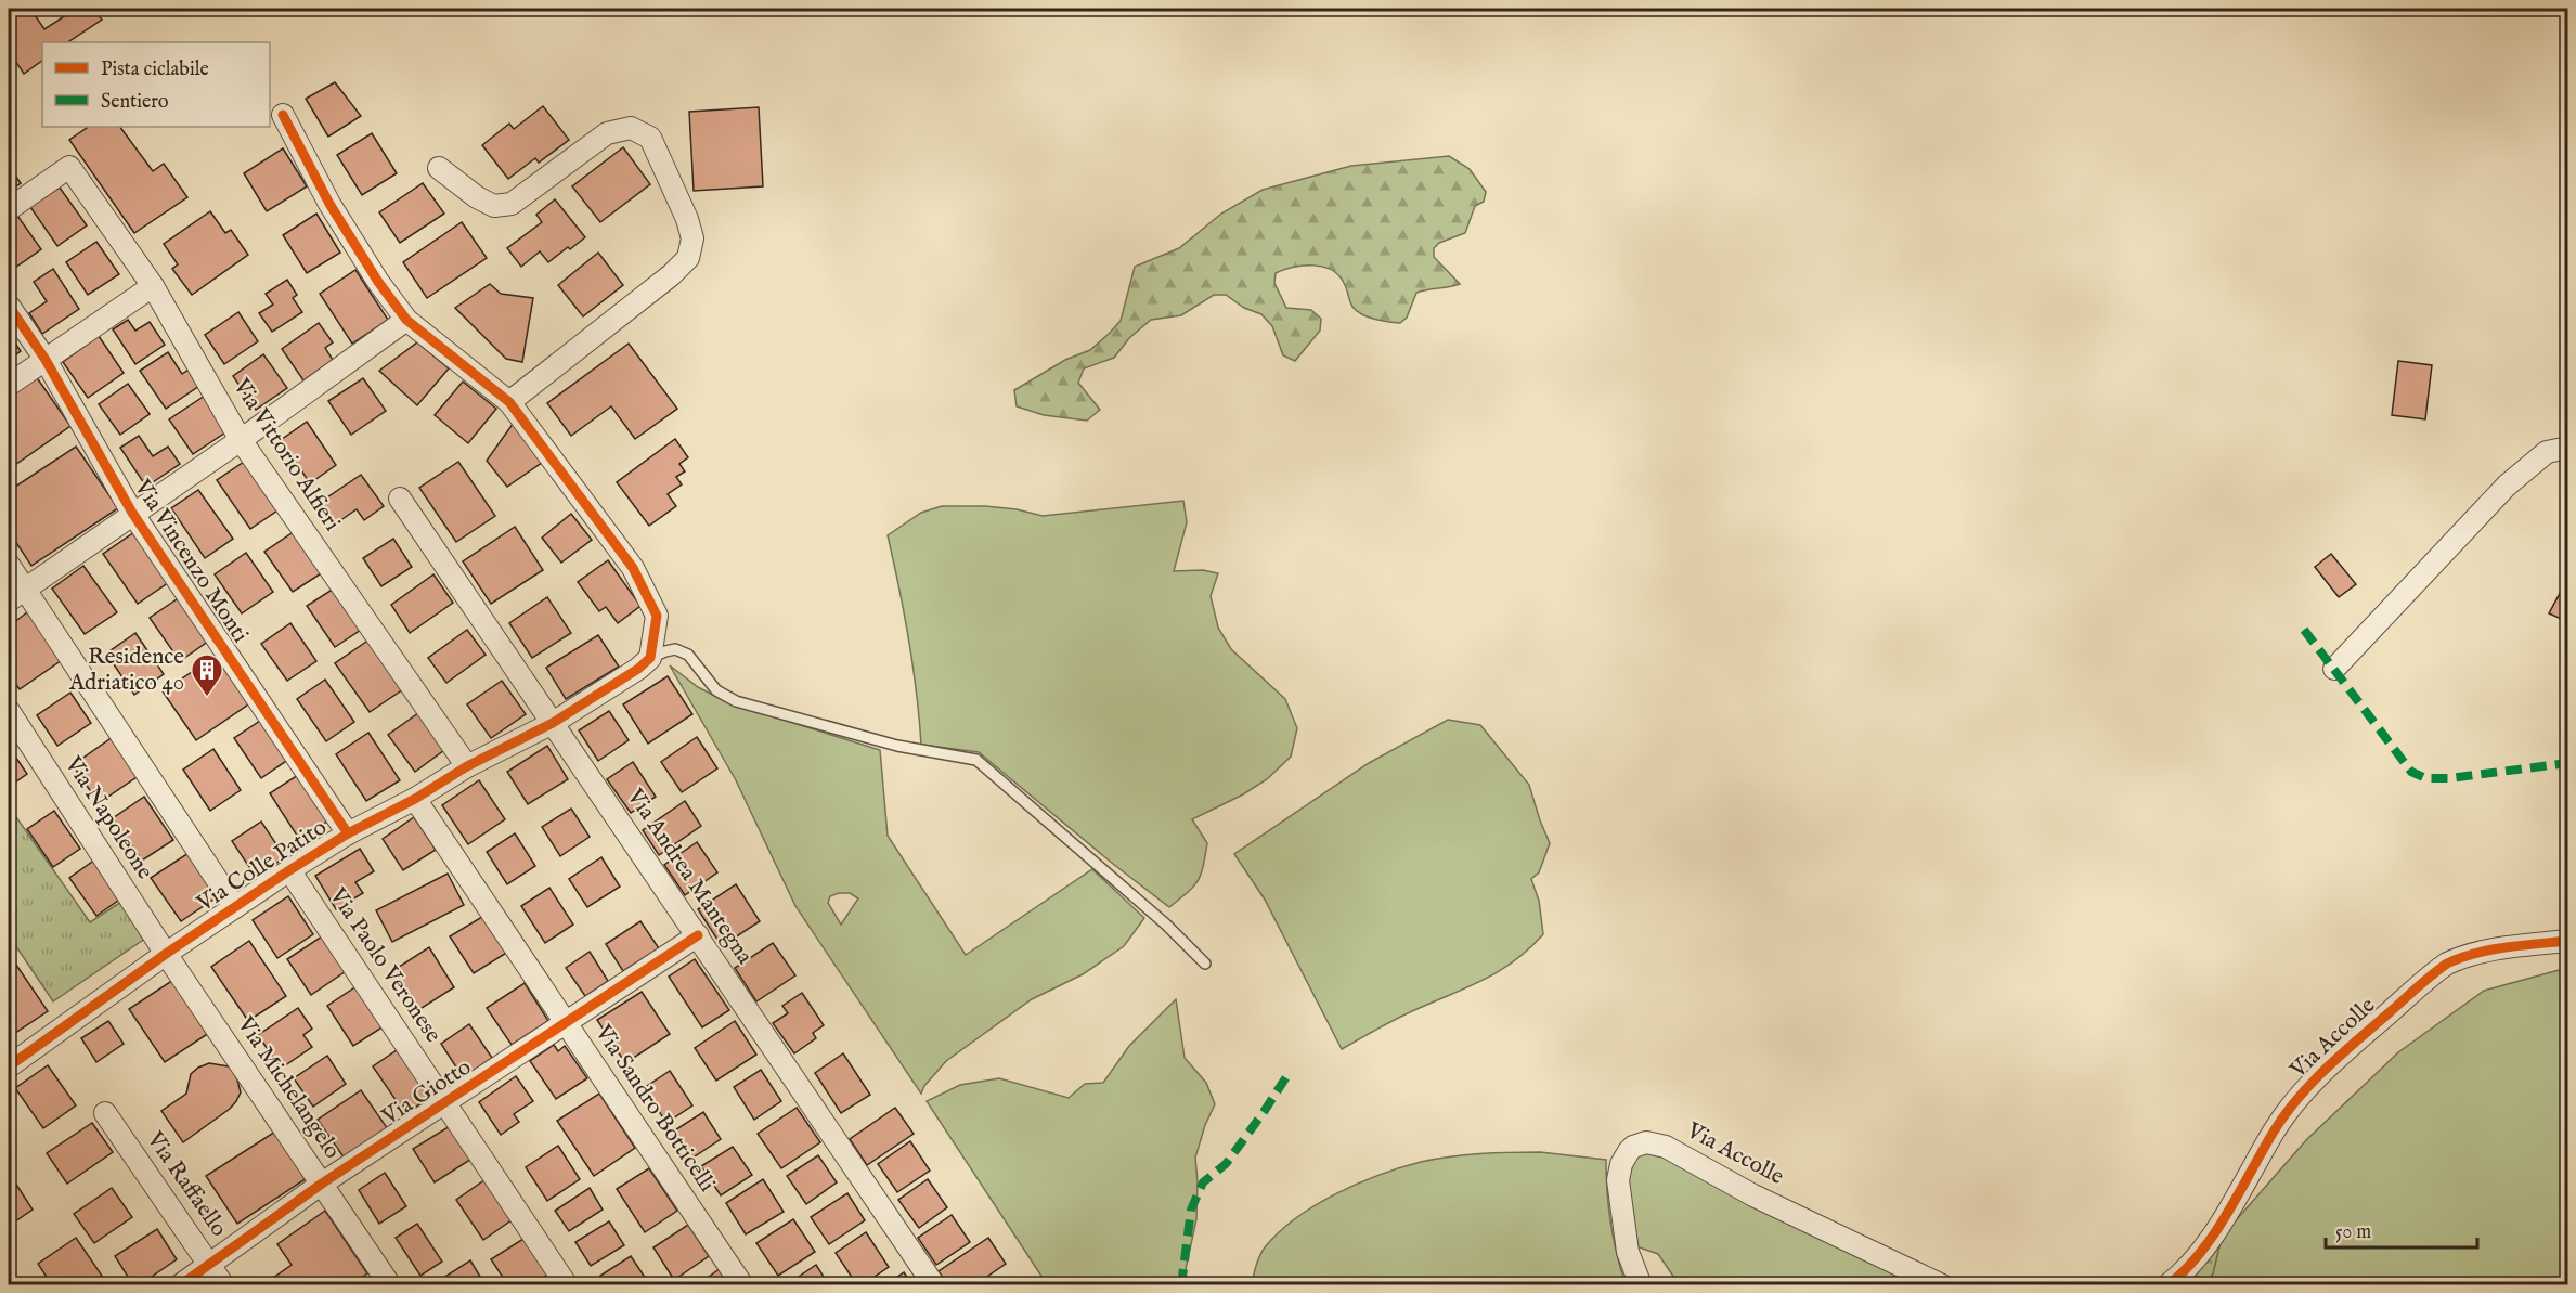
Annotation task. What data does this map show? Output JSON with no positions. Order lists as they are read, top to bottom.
{
  "streets": {
    "street": [
      "Via Vittorio Alfieri",
      "Via Vincenzo Monti",
      "Via Napoleone",
      "Via Colle Patito",
      "Via Andrea Mantegna",
      "Via Paolo Veronese",
      "Via Accolle",
      "Via Michelangelo",
      "Via Giotto",
      "Via Sandro Botticelli",
      "Via Raffaello"
    ]
  },
  "crossings": [
    ["Via Vittorio Alfieri", "Via Colle Patito"],
    ["Via Vincenzo Monti", "Via Colle Patito"],
    ["Via Napoleone", "Via Colle Patito"],
    ["Via Napoleone", "Via Michelangelo"],
    ["Via Colle Patito", "Via Andrea Mantegna"],
    ["Via Colle Patito", "Via Paolo Veronese"],
    ["Via Colle Patito", "Via Michelangelo"],
    ["Via Colle Patito", "Via Sandro Botticelli"],
    ["Via Andrea Mantegna", "Via Giotto"],
    ["Via Paolo Veronese", "Via Giotto"],
    ["Via Michelangelo", "Via Giotto"],
    ["Via Giotto", "Via Sandro Botticelli"],
    ["Via Giotto", "Via Raffaello"]
  ],
  "places": {
    "building": ["Residence Adriatico 40"]
  },
  "legend": ["Pista ciclabile", "Sentiero"],
  "scale_bar": "50 m"
}
